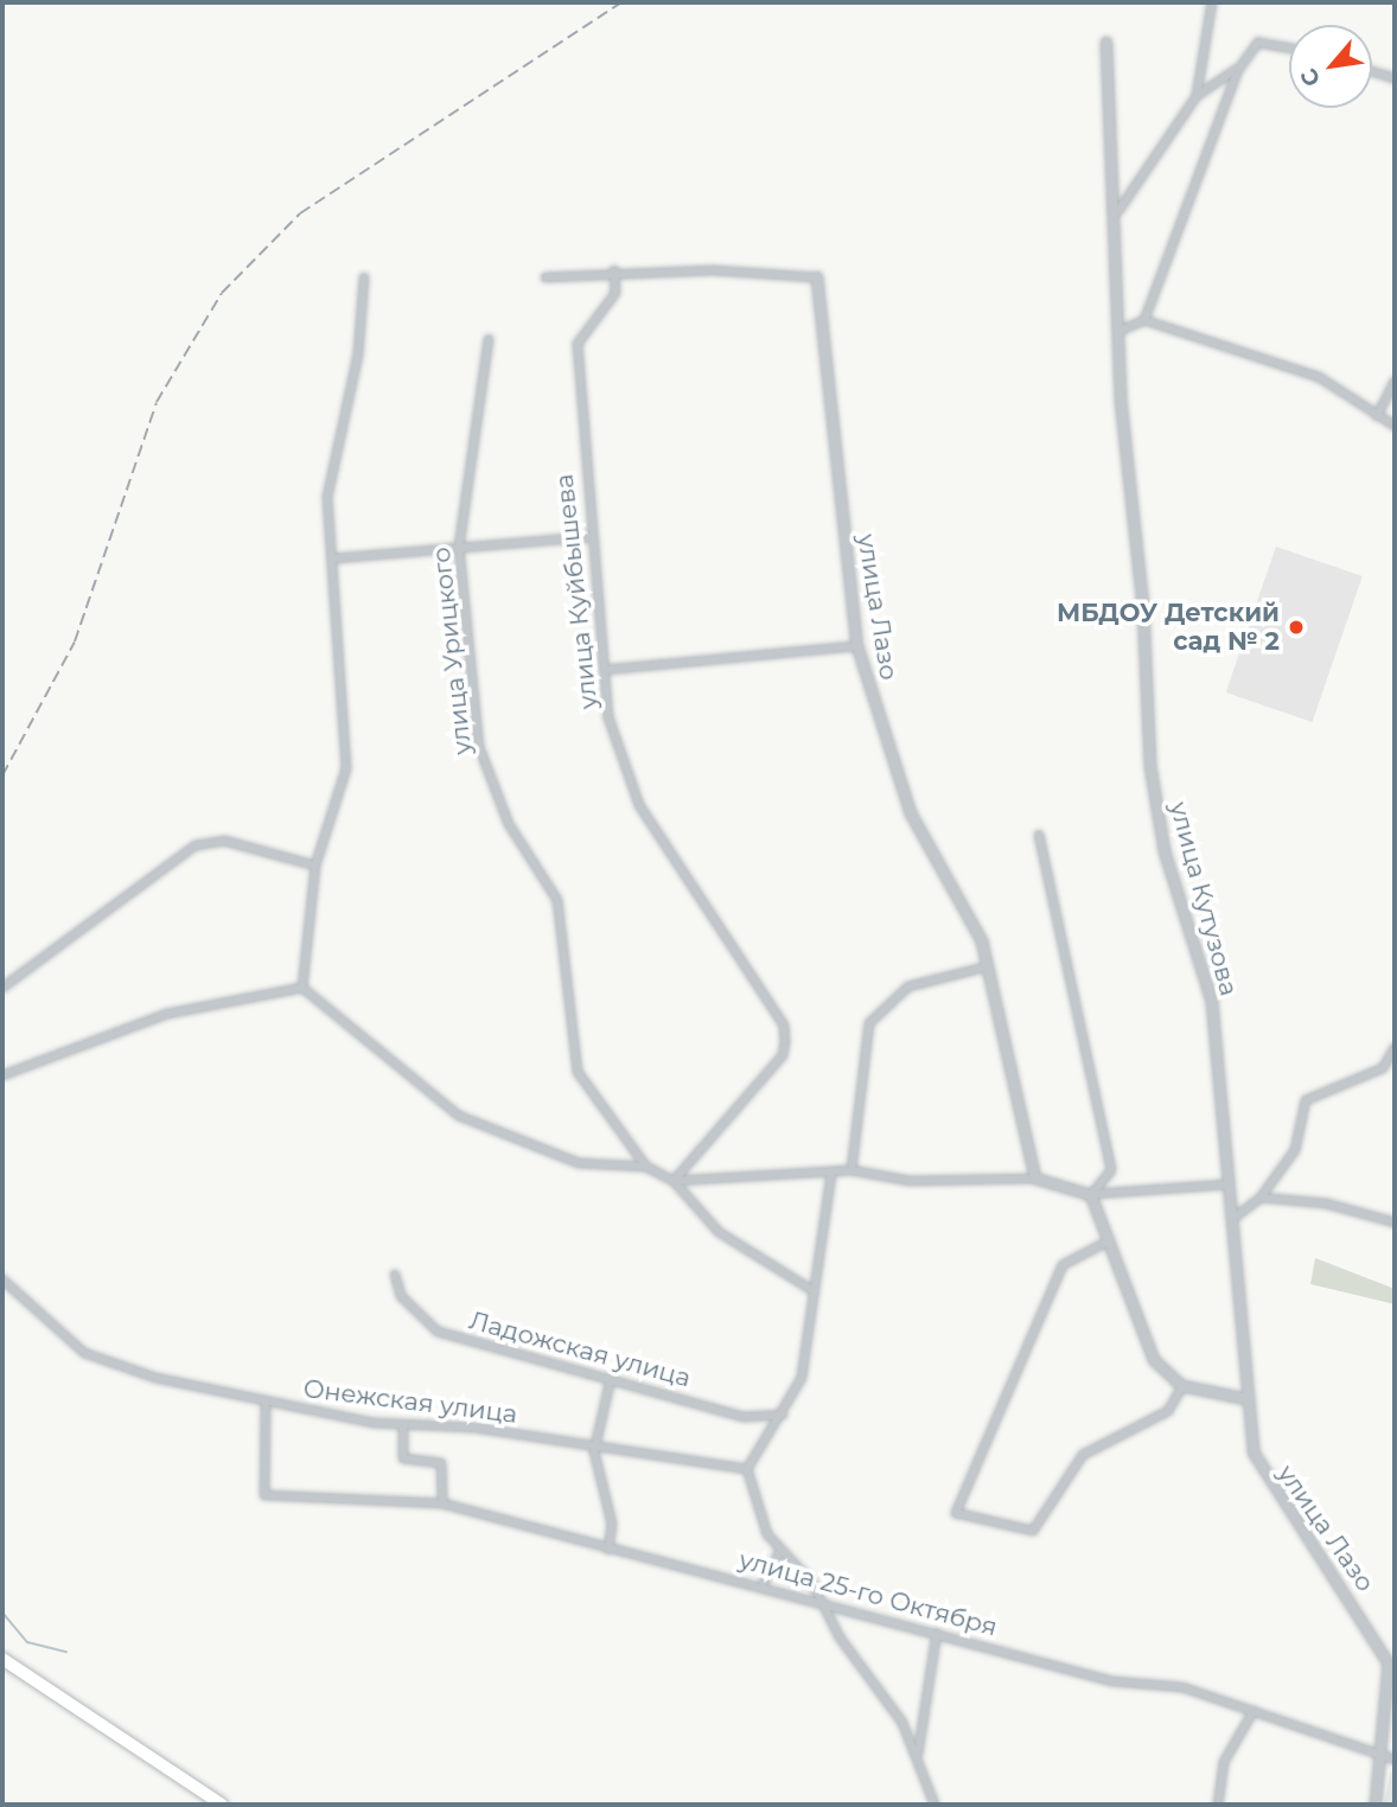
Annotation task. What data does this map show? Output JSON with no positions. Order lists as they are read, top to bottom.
{
  "streets": {
    "street": [
      "улица Куйбышева",
      "улица Лазо",
      "улица Урицкого",
      "улица Кутузова",
      "Ладожская улица",
      "Онежская улица",
      "улица 25-го Октября"
    ]
  },
  "crossings": [
    ["улица Куйбышева", "улица Лазо"],
    ["улица Лазо", "улица Кутузова"],
    ["улица Лазо", "улица 25-го Октября"],
    ["Онежская улица", "улица 25-го Октября"]
  ],
  "places": ["МБДОУ Детский сад № 2"],
  "north": "bottom left"
}
